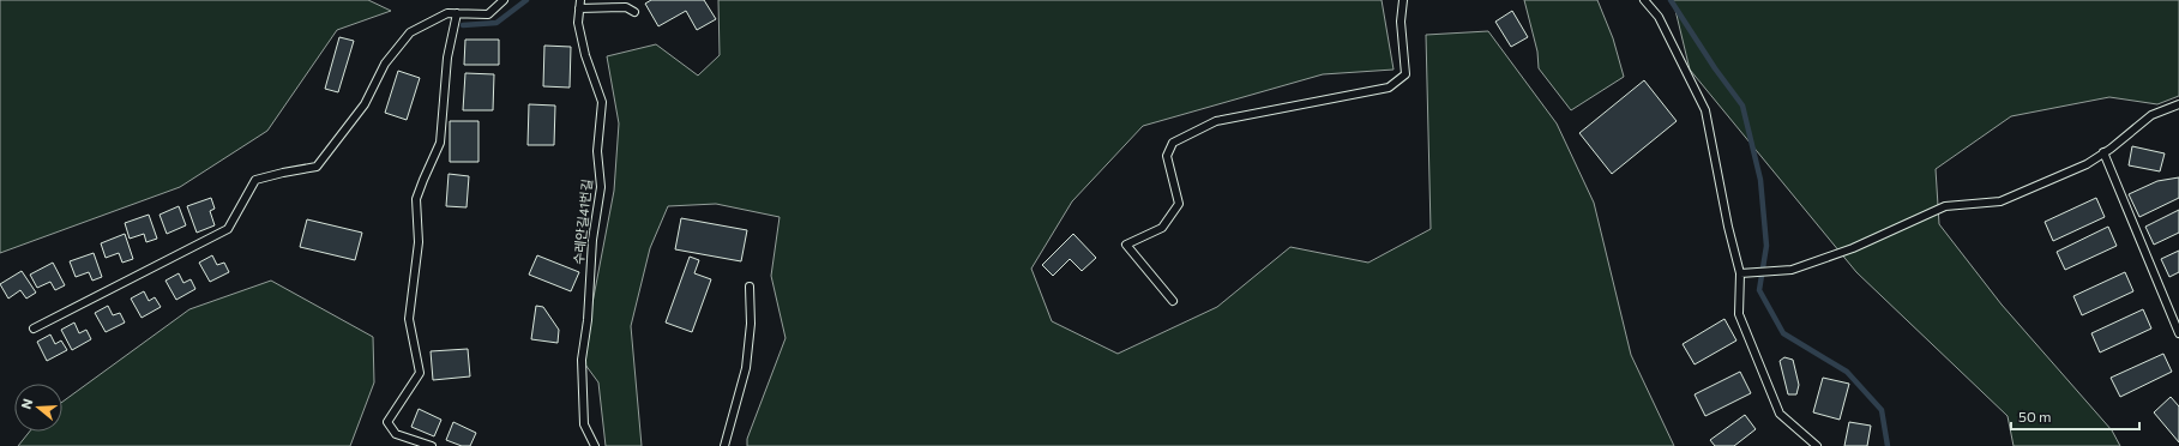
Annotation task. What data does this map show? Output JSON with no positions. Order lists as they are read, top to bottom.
{
  "streets": {
    "lane": ["수레안길41번길"]
  },
  "scale_bar": "50 m",
  "north": "left"
}
